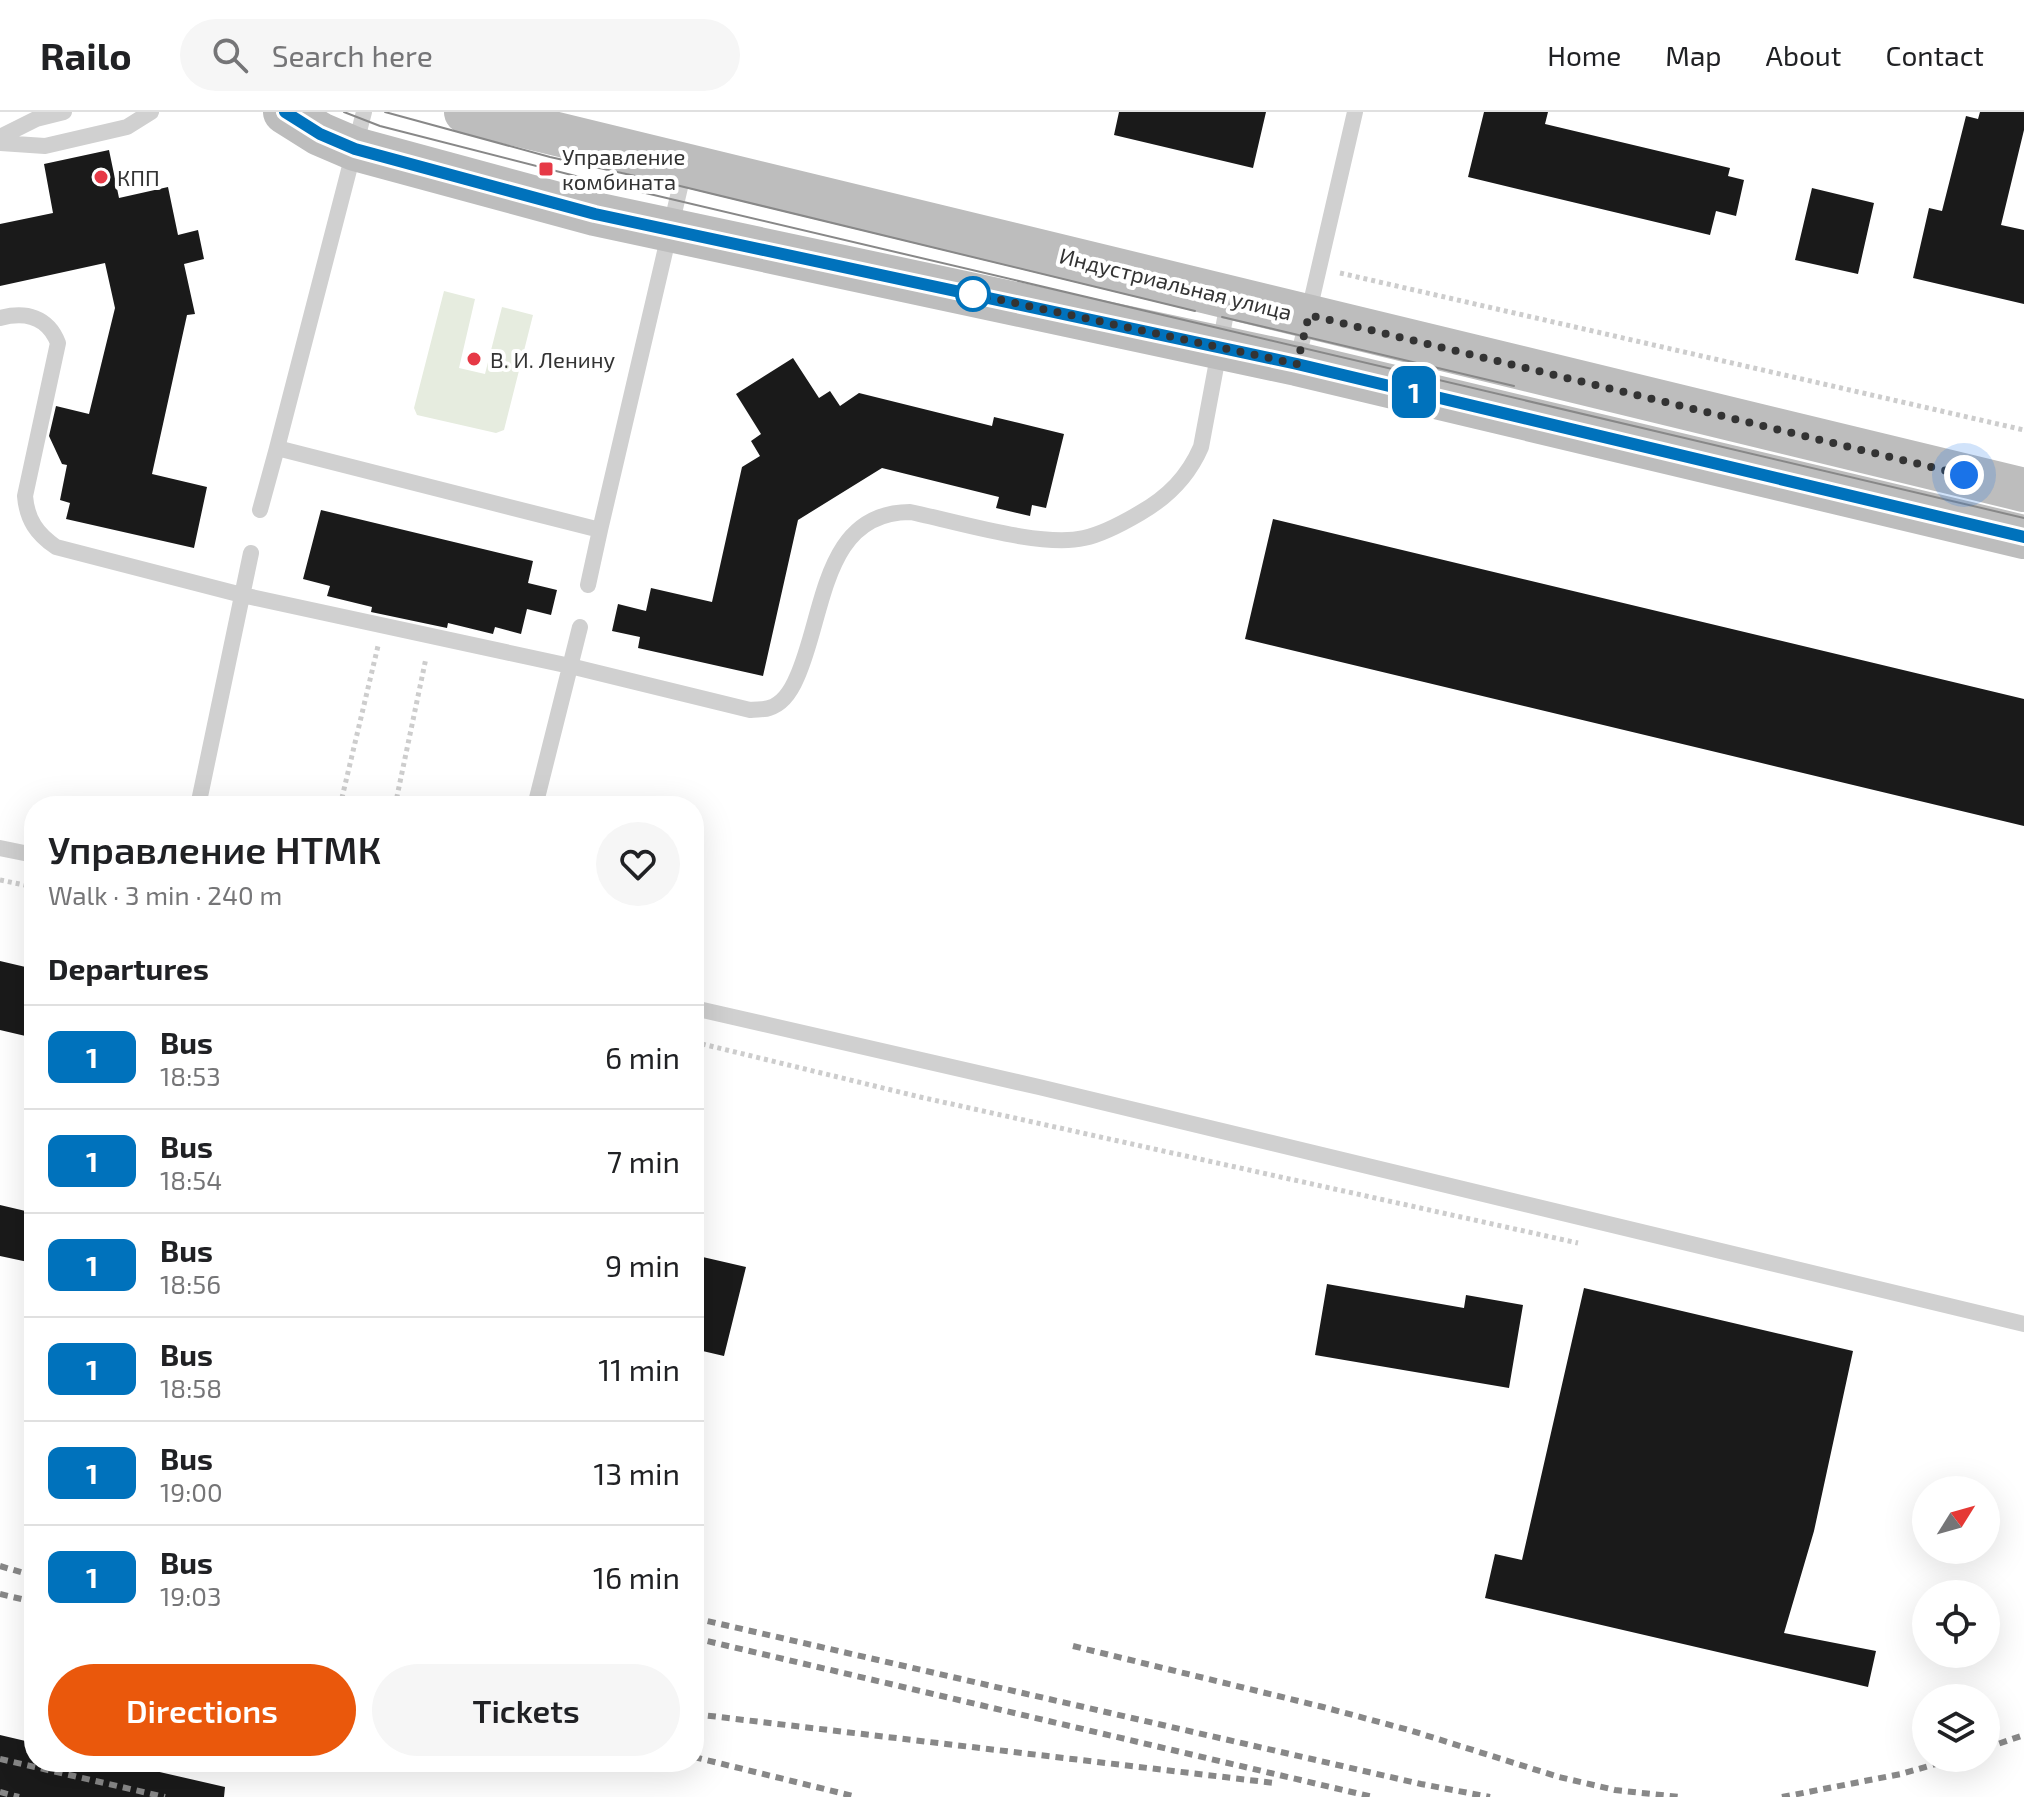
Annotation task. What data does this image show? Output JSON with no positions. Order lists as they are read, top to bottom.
{
  "streets": {
    "main road": ["Индустриальная улица"]
  },
  "places": {
    "transit": ["Управление комбината"],
    "other": ["КПП", "В. И. Ленину"]
  },
  "lines": ["bus line 1"],
  "north": "top right",
  "page": {
    "header": "Railo",
    "search": "Search here",
    "nav": [
      "Home",
      "Map",
      "About",
      "Contact"
    ],
    "on_map": "1",
    "heading": [
      ["Управление НТМК", "Walk · 3 min · 240 m"],
      "Departures"
    ],
    "list": [
      {
        "mark": "1",
        "name": "Bus",
        "note": "18:53",
        "value": "6 min"
      },
      {
        "mark": "1",
        "name": "Bus",
        "note": "18:54",
        "value": "7 min"
      },
      {
        "mark": "1",
        "name": "Bus",
        "note": "18:56",
        "value": "9 min"
      },
      {
        "mark": "1",
        "name": "Bus",
        "note": "18:58",
        "value": "11 min"
      },
      {
        "mark": "1",
        "name": "Bus",
        "note": "19:00",
        "value": "13 min"
      },
      {
        "mark": "1",
        "name": "Bus",
        "note": "19:03",
        "value": "16 min"
      }
    ],
    "buttons": ["Directions", "Tickets"]
  }
}
